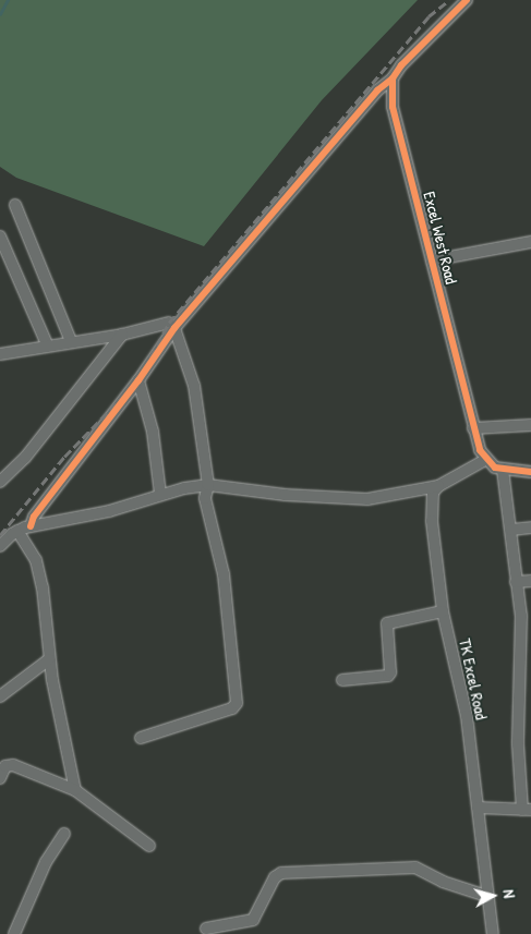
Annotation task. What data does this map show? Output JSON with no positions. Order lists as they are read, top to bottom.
{
  "streets": {
    "street": ["Excel West Road", "TK Excel Road"]
  },
  "north": "right"
}
